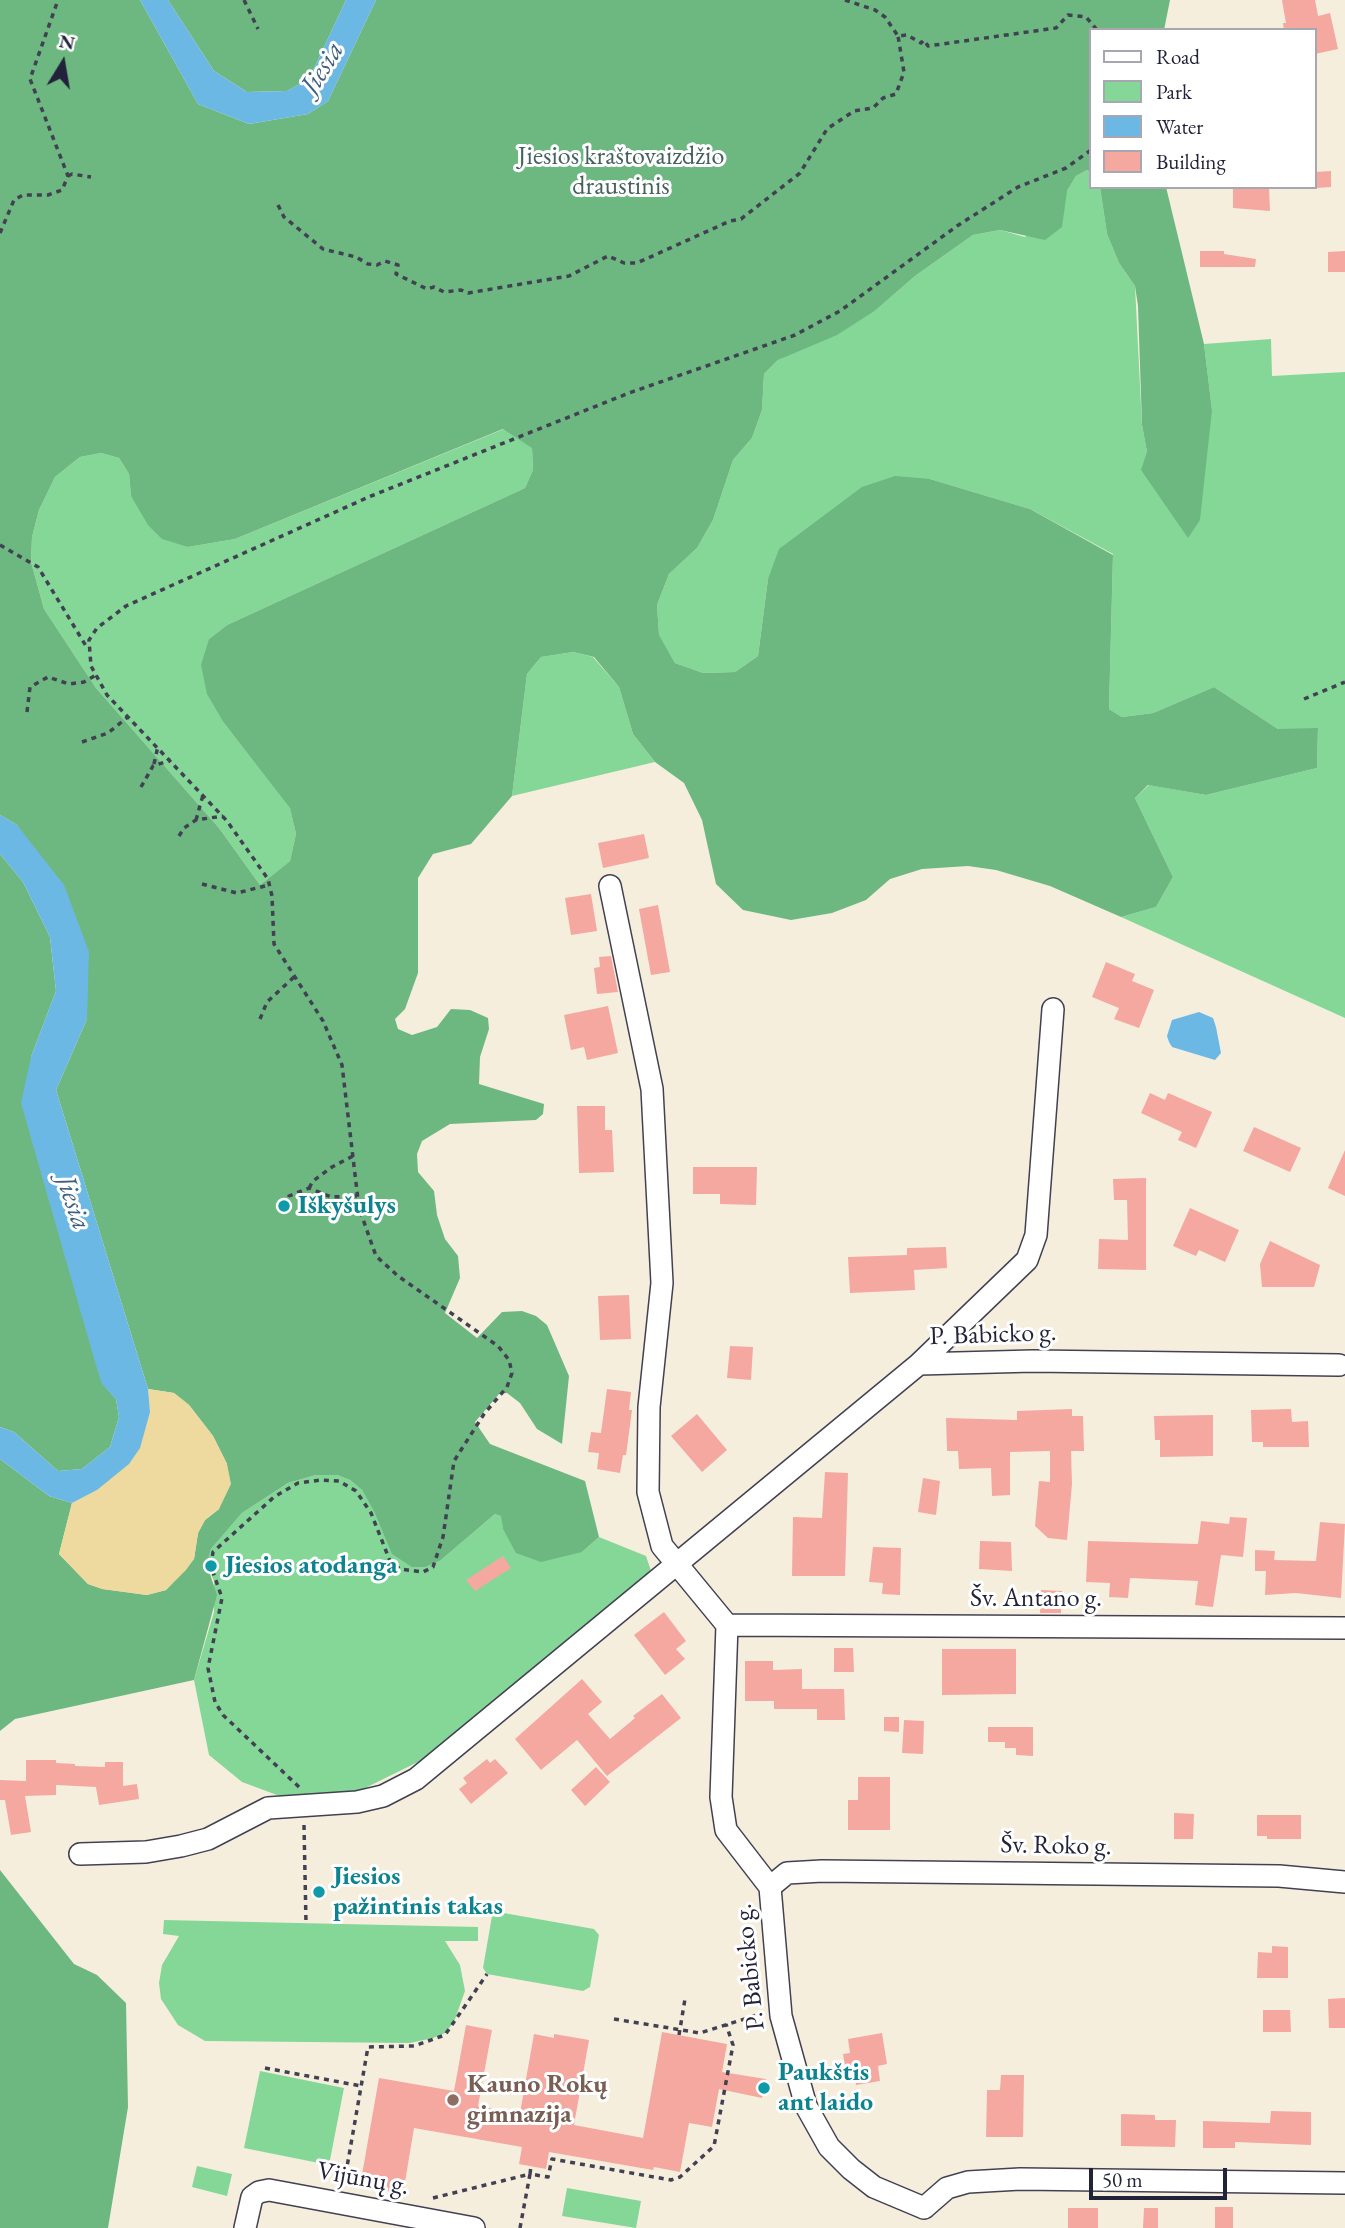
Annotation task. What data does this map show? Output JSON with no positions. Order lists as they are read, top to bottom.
{
  "streets": {
    "street": [
      "P. Babicko g.",
      "Šv. Antano g.",
      "Šv. Roko g.",
      "Vijūnų g."
    ]
  },
  "crossings": [
    ["P. Babicko g.", "Šv. Antano g."],
    ["P. Babicko g.", "Šv. Roko g."]
  ],
  "water": ["Jiesia"],
  "parks": ["Jiesios kraštovaizdžio draustinis"],
  "places": [
    "Iškyšulys",
    "Jiesios atodanga",
    "Jiesios pažintinis takas",
    "Paukštis ant laido",
    "Kauno Rokų gimnazija"
  ],
  "legend": [
    "Road",
    "Park",
    "Water",
    "Building"
  ],
  "scale_bar": "50 m",
  "north": "top"
}
